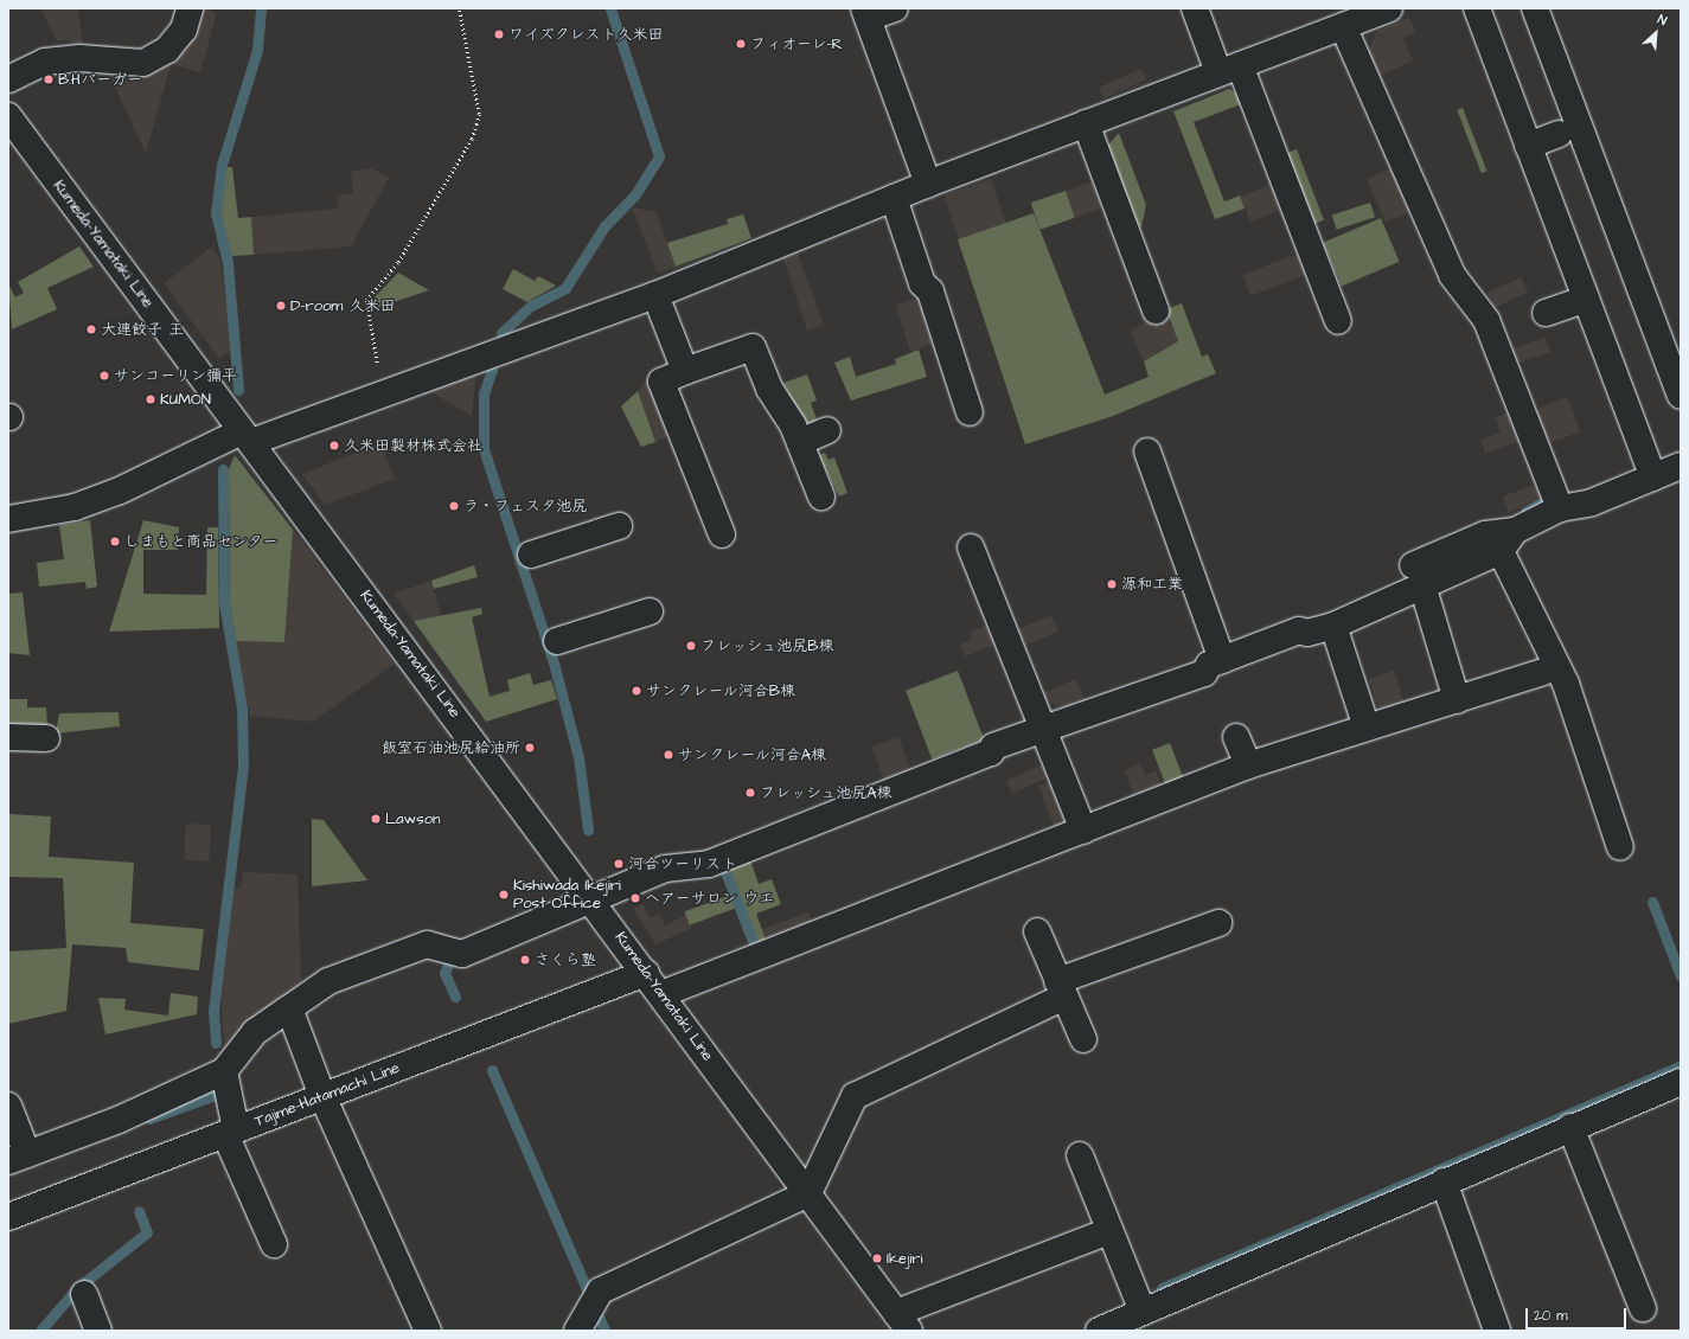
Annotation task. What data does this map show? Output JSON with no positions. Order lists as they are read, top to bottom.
{
  "streets": {
    "street": ["Kumeda-Yamataki Line", "Tajime-Hatamachi Line"]
  },
  "crossings": [
    ["Kumeda-Yamataki Line", "Tajime-Hatamachi Line"]
  ],
  "places": [
    "ワイズクレスト久米田",
    "フィオーレ-R",
    "B.Hバーガー",
    "D-room 久米田",
    "大連餃子 王",
    "サンコーリン彌平",
    "KUMON",
    "久米田製材株式会社",
    "ラ・フェスタ池尻",
    "しまもと商品センター",
    "源和工業",
    "フレッシュ池尻B棟",
    "サンクレール河合B棟",
    "飯室石油池尻給油所",
    "サンクレール河合A棟",
    "フレッシュ池尻A棟",
    "Lawson",
    "河合ツーリスト",
    "Kishiwada Ikejiri Post Office",
    "ヘアーサロン ウエ",
    "さくら塾",
    "Ikejiri"
  ],
  "scale_bar": "20 m",
  "north": "top right"
}
